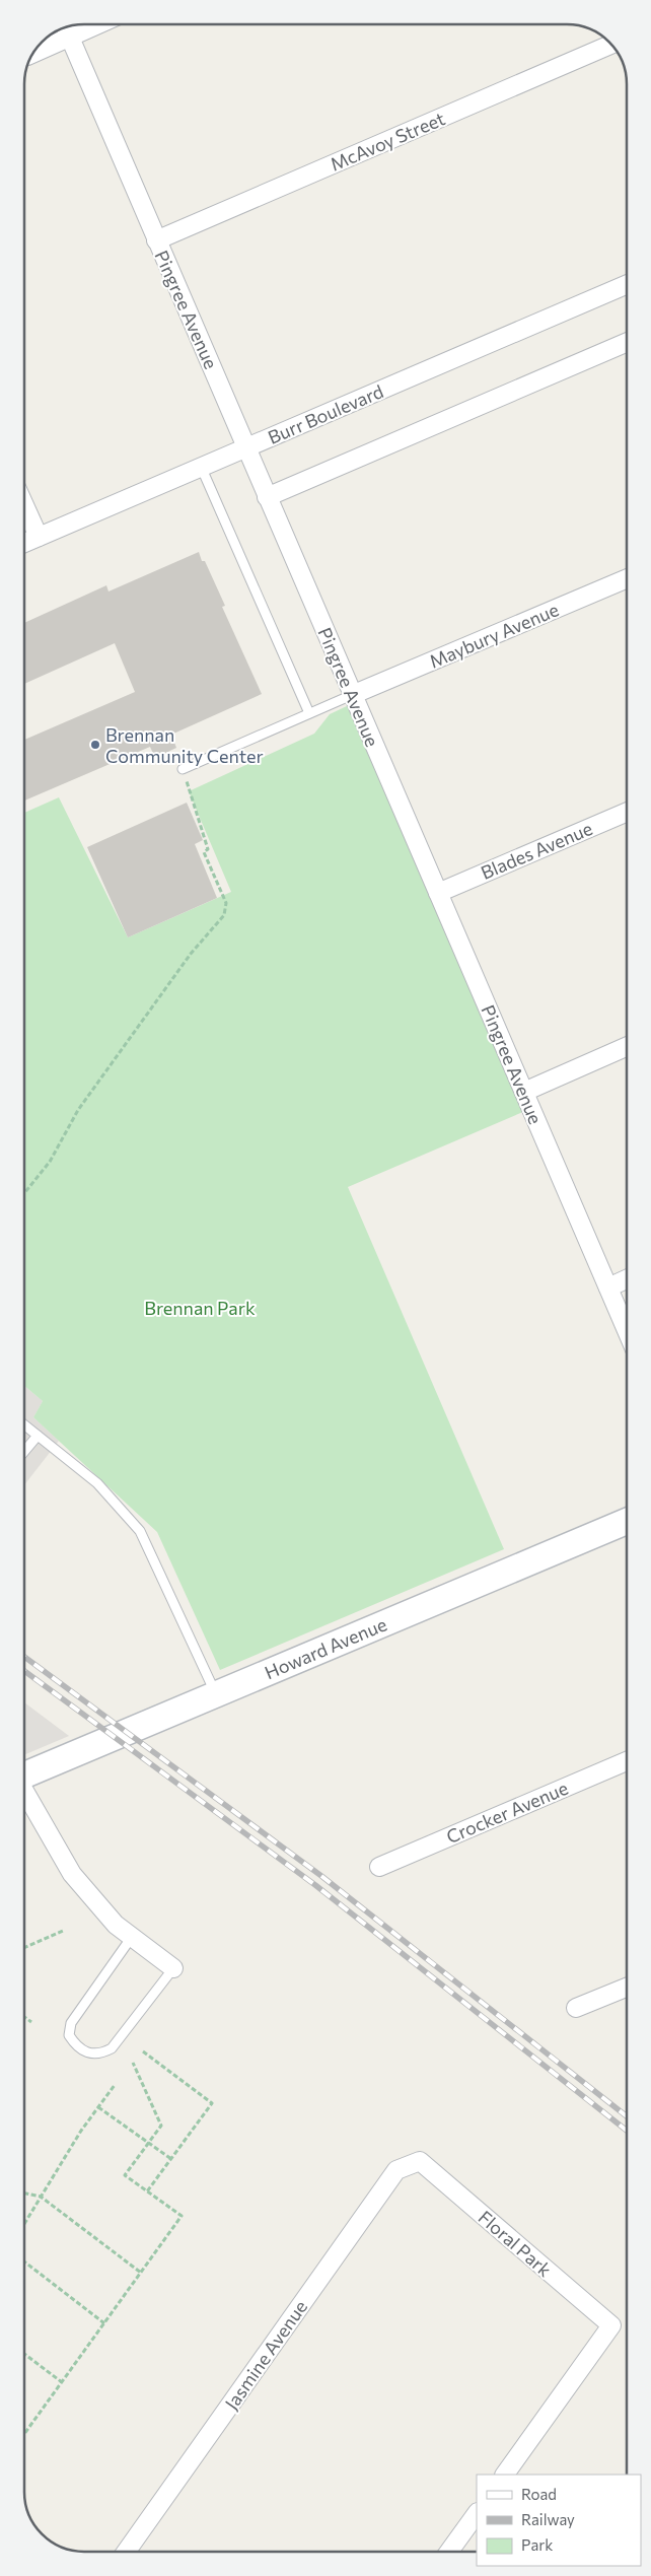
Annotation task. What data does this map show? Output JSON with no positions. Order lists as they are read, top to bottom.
{
  "streets": {
    "street": [
      "McAvoy Street",
      "Pingree Avenue",
      "Burr Boulevard",
      "Maybury Avenue",
      "Blades Avenue",
      "Howard Avenue",
      "Crocker Avenue",
      "Floral Park",
      "Jasmine Avenue"
    ]
  },
  "crossings": [
    ["McAvoy Street", "Pingree Avenue"],
    ["Pingree Avenue", "Burr Boulevard"],
    ["Pingree Avenue", "Maybury Avenue"],
    ["Pingree Avenue", "Blades Avenue"],
    ["Floral Park", "Jasmine Avenue"]
  ],
  "parks": ["Brennan Park"],
  "places": ["Brennan Community Center"],
  "legend": ["Road", "Railway", "Park"]
}
